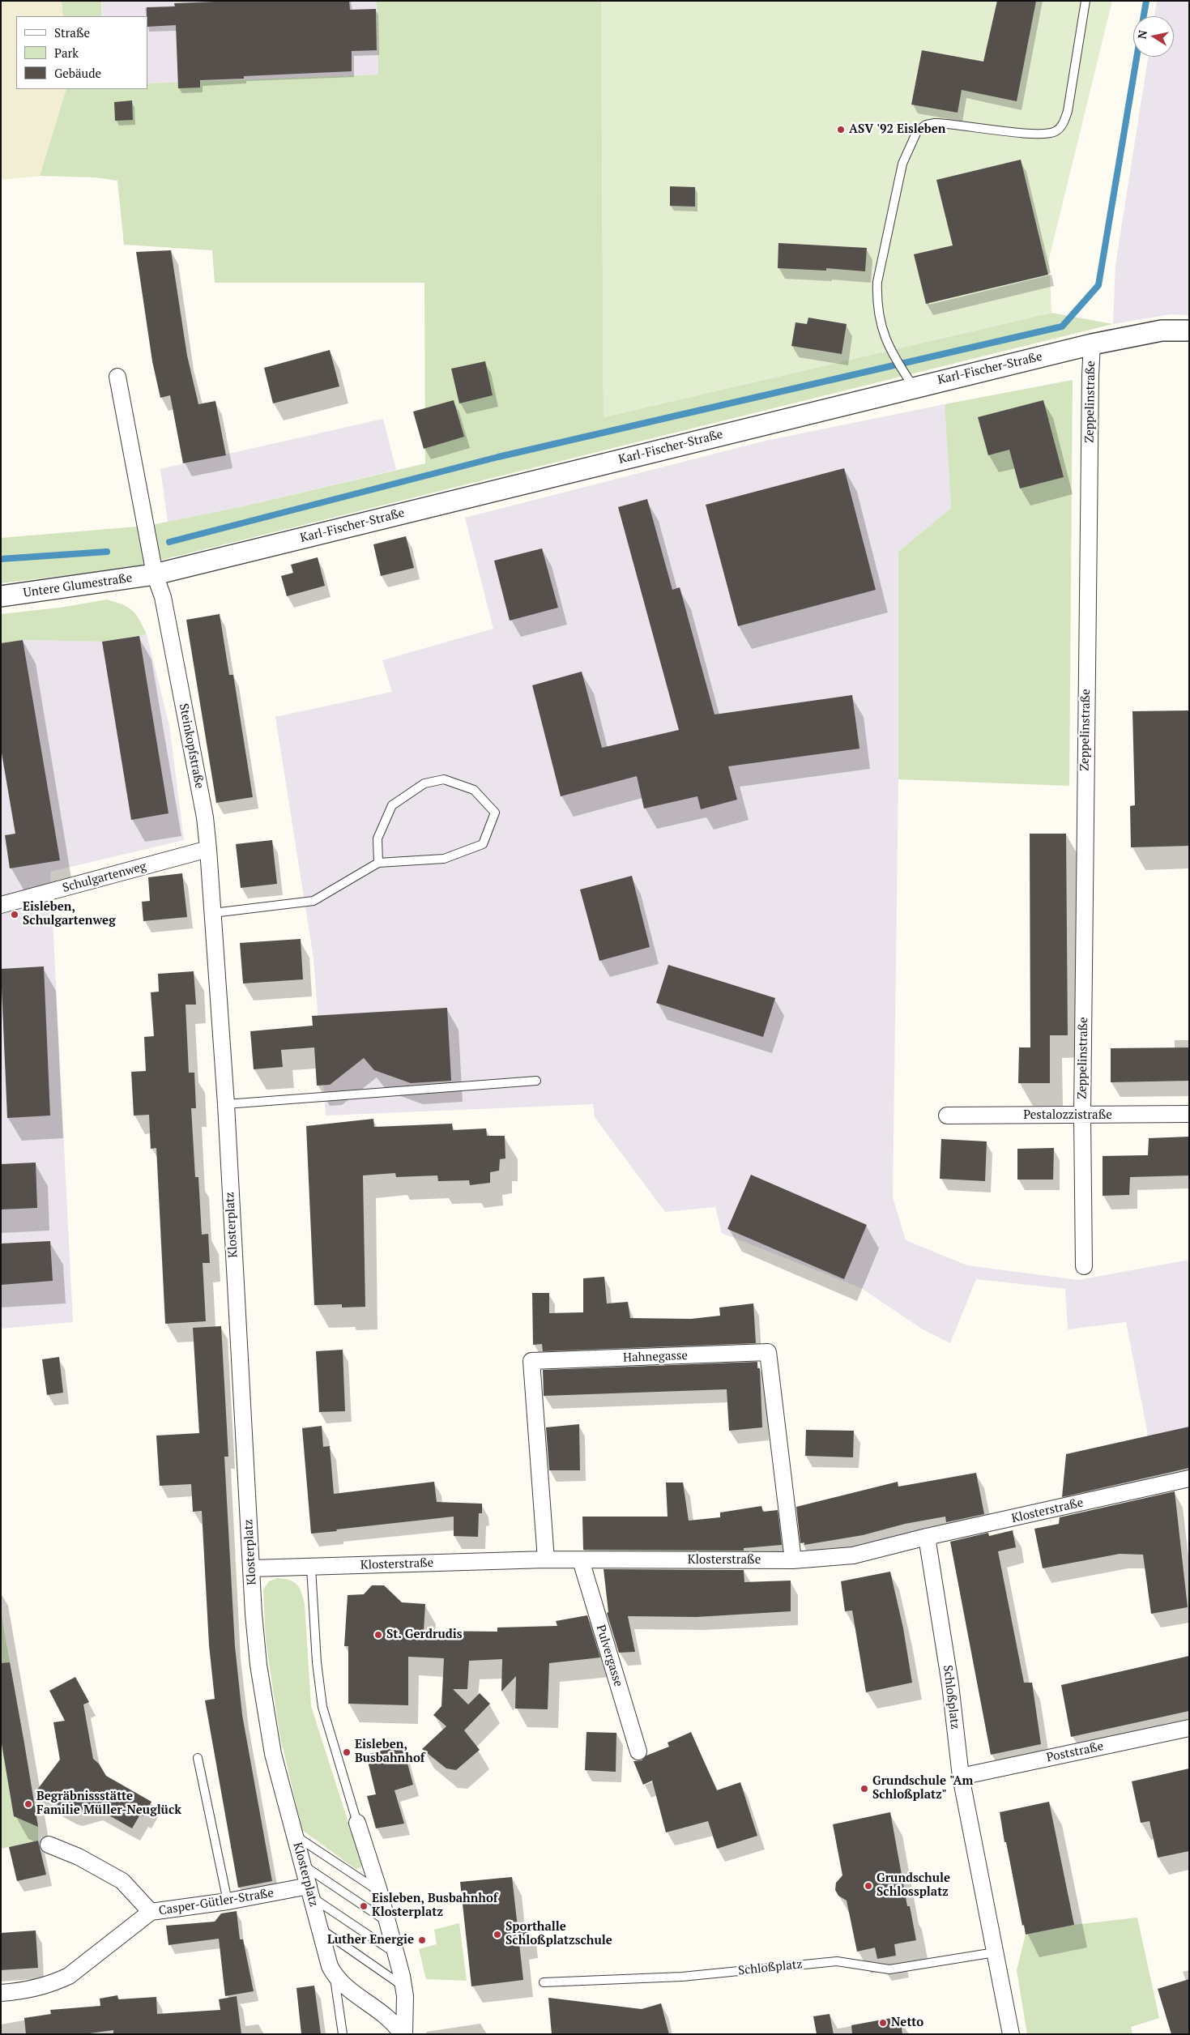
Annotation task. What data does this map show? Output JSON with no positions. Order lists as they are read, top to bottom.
{
  "streets": {
    "street": [
      "Karl-Fischer-Straße",
      "Zeppelinstraße",
      "Untere Glumestraße",
      "Steinkopfstraße",
      "Schulgartenweg",
      "Pestalozzistraße",
      "Klosterplatz",
      "Hahnegasse",
      "Klosterstraße",
      "Pulvergasse",
      "Schloßplatz",
      "Poststraße",
      "Casper-Gütler-Straße"
    ]
  },
  "crossings": [
    ["Karl-Fischer-Straße", "Zeppelinstraße"],
    ["Karl-Fischer-Straße", "Untere Glumestraße"],
    ["Karl-Fischer-Straße", "Steinkopfstraße"],
    ["Zeppelinstraße", "Pestalozzistraße"],
    ["Untere Glumestraße", "Steinkopfstraße"],
    ["Steinkopfstraße", "Schulgartenweg"],
    ["Steinkopfstraße", "Klosterplatz"],
    ["Klosterplatz", "Klosterstraße"],
    ["Klosterplatz", "Casper-Gütler-Straße"],
    ["Hahnegasse", "Klosterstraße"],
    ["Klosterstraße", "Pulvergasse"],
    ["Klosterstraße", "Schloßplatz"],
    ["Schloßplatz", "Poststraße"]
  ],
  "places": [
    "ASV '92 Eisleben",
    "Eisleben, Schulgartenweg",
    "St. Gerdrudis",
    "Eisleben, Busbahnhof",
    "Grundschule \"Am Schloßplatz\"",
    "Begräbnissstätte Familie Müller-Neuglück",
    "Grundschule Schlossplatz",
    "Eisleben, Busbahnhof Klosterplatz",
    "Sporthalle Schloßplatzschule",
    "Luther Energie",
    "Netto"
  ],
  "legend": ["Straße", "Park", "Gebäude"],
  "north": "left"
}
